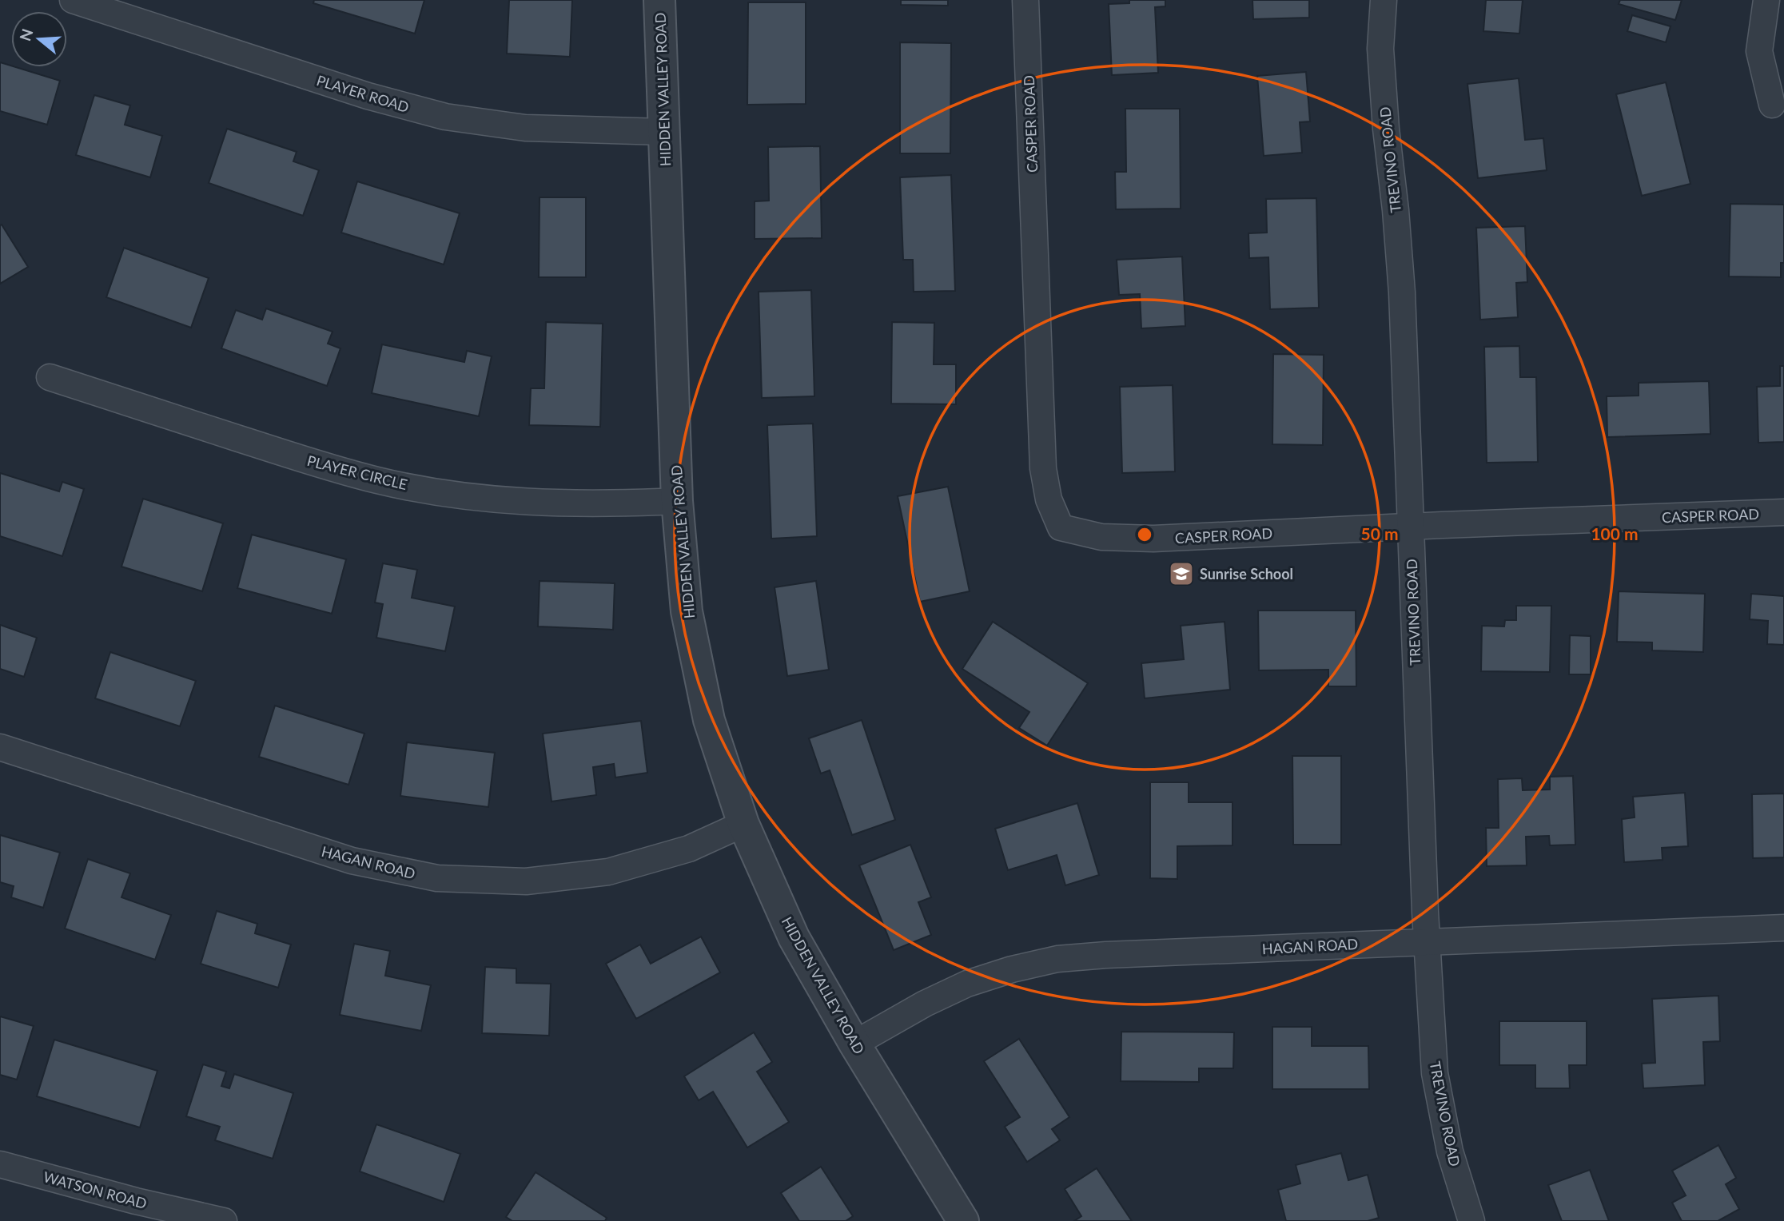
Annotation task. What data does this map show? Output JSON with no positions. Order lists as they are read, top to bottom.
{
  "streets": {
    "street": [
      "HIDDEN VALLEY ROAD",
      "PLAYER ROAD",
      "CASPER ROAD",
      "TREVINO ROAD",
      "PLAYER CIRCLE",
      "HAGAN ROAD",
      "WATSON ROAD"
    ]
  },
  "crossings": [
    ["HIDDEN VALLEY ROAD", "PLAYER ROAD"],
    ["HIDDEN VALLEY ROAD", "PLAYER CIRCLE"],
    ["HIDDEN VALLEY ROAD", "HAGAN ROAD"],
    ["CASPER ROAD", "TREVINO ROAD"],
    ["TREVINO ROAD", "HAGAN ROAD"]
  ],
  "places": {
    "school or university": ["Sunrise School"]
  },
  "north": "left",
  "rings": ["50 m", "100 m"]
}
